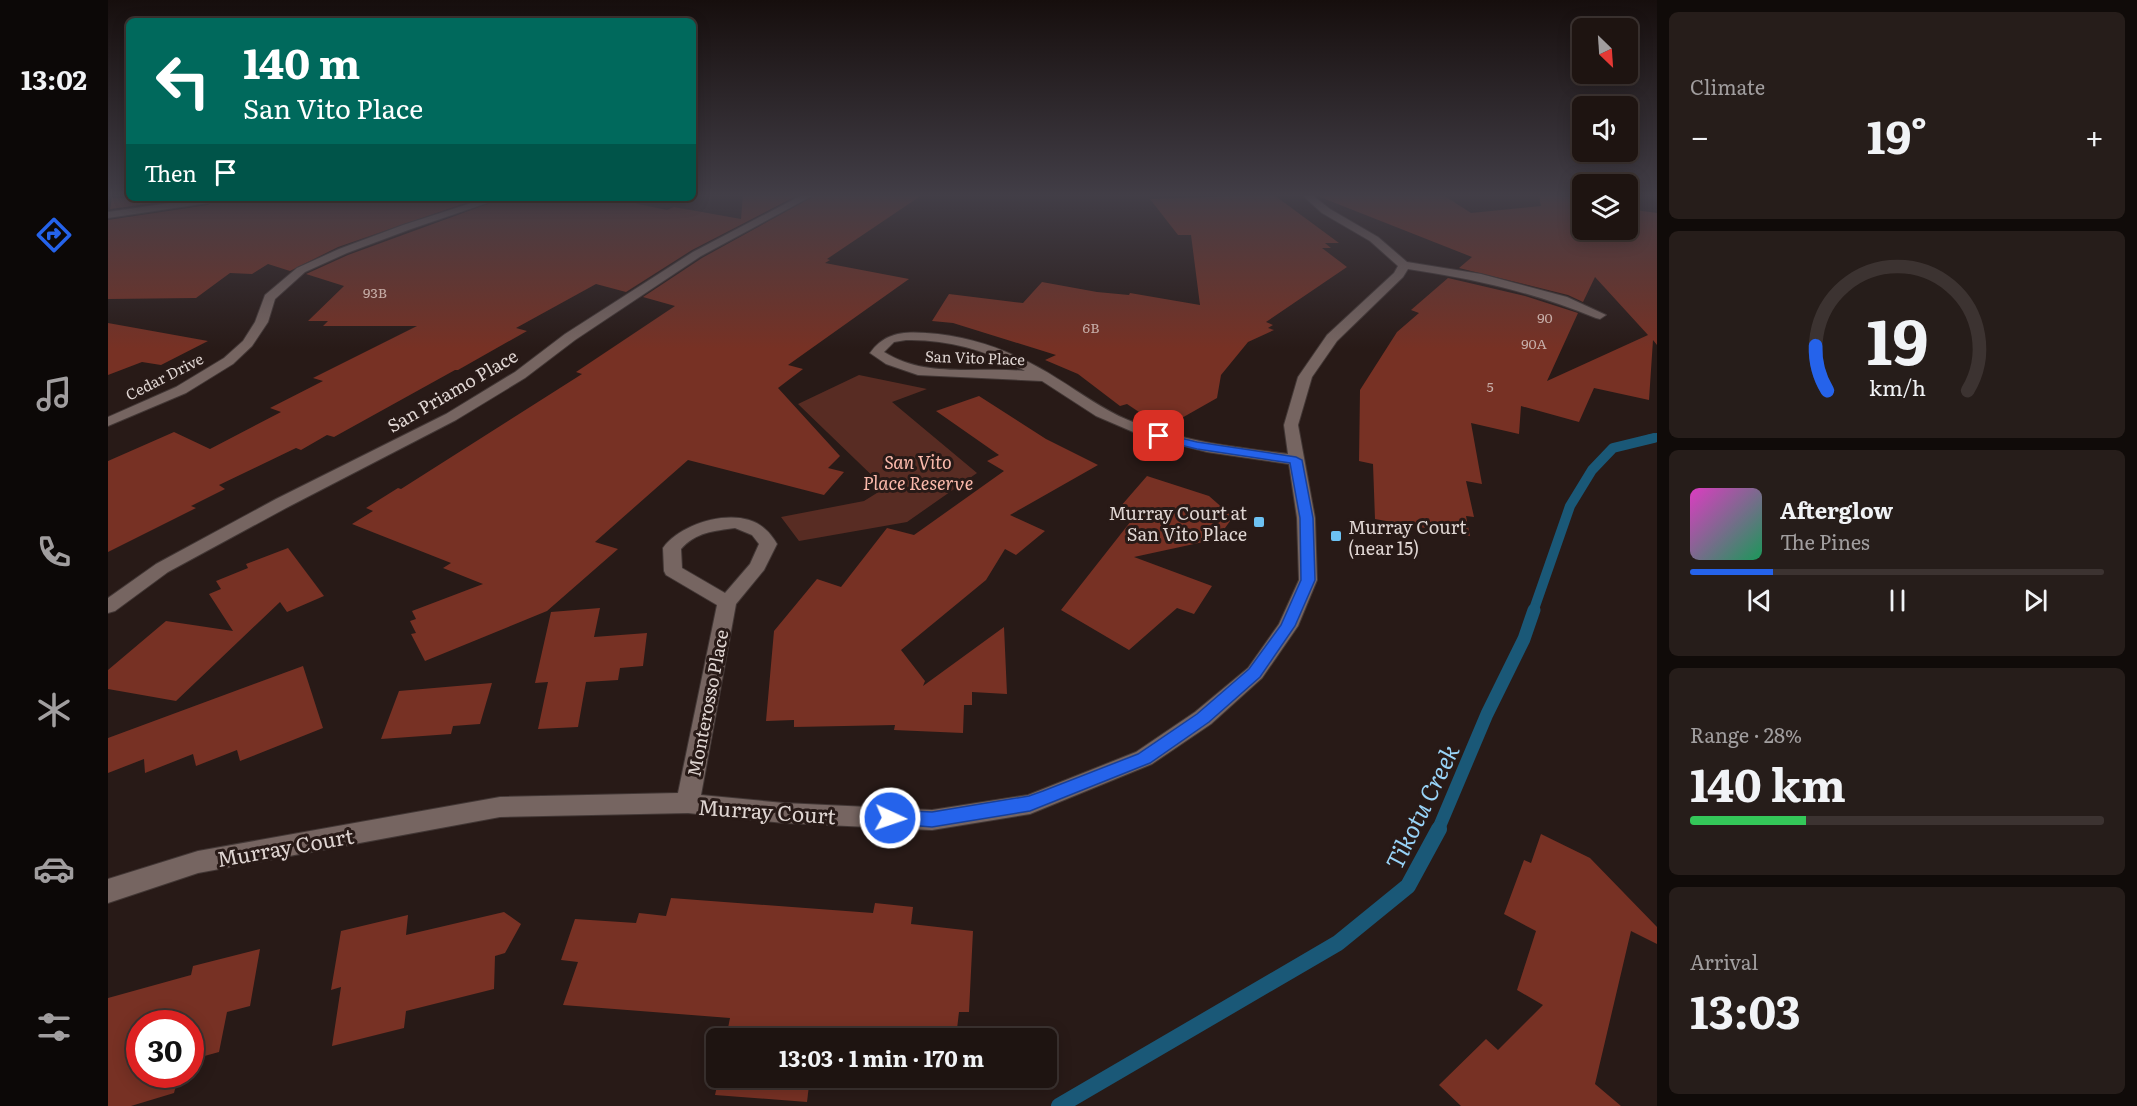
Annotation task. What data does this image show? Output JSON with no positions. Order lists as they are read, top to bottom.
{
  "streets": {
    "street": [
      "San Vito Place",
      "Cedar Drive",
      "San Priamo Place",
      "Monterosso Place",
      "Murray Court"
    ]
  },
  "crossings": [
    ["San Vito Place", "Murray Court"],
    ["Monterosso Place", "Murray Court"]
  ],
  "water": ["Tikotu Creek"],
  "parks": ["San Vito Place Reserve"],
  "places": {
    "transit": ["Murray Court at San Vito Place", "Murray Court (near 15)"]
  },
  "house_numbers": [
    "93B",
    "90",
    "6B",
    "90A",
    "5"
  ],
  "north": "bottom right",
  "page": {
    "tabs": "13:02",
    "tile": [
      "Climate",
      ["Range · 28%", "140 km"],
      ["Arrival", "13:03"]
    ],
    "turn": ["140 m", "San Vito Place"],
    "heat": ["−", "19°", "+"],
    "then": "Then",
    "song": ["Afterglow", "The Pines"],
    "limit": "30",
    "trip": "13:03 · 1 min · 170 m",
    "gauge": ["19", "km/h"]
  }
}
